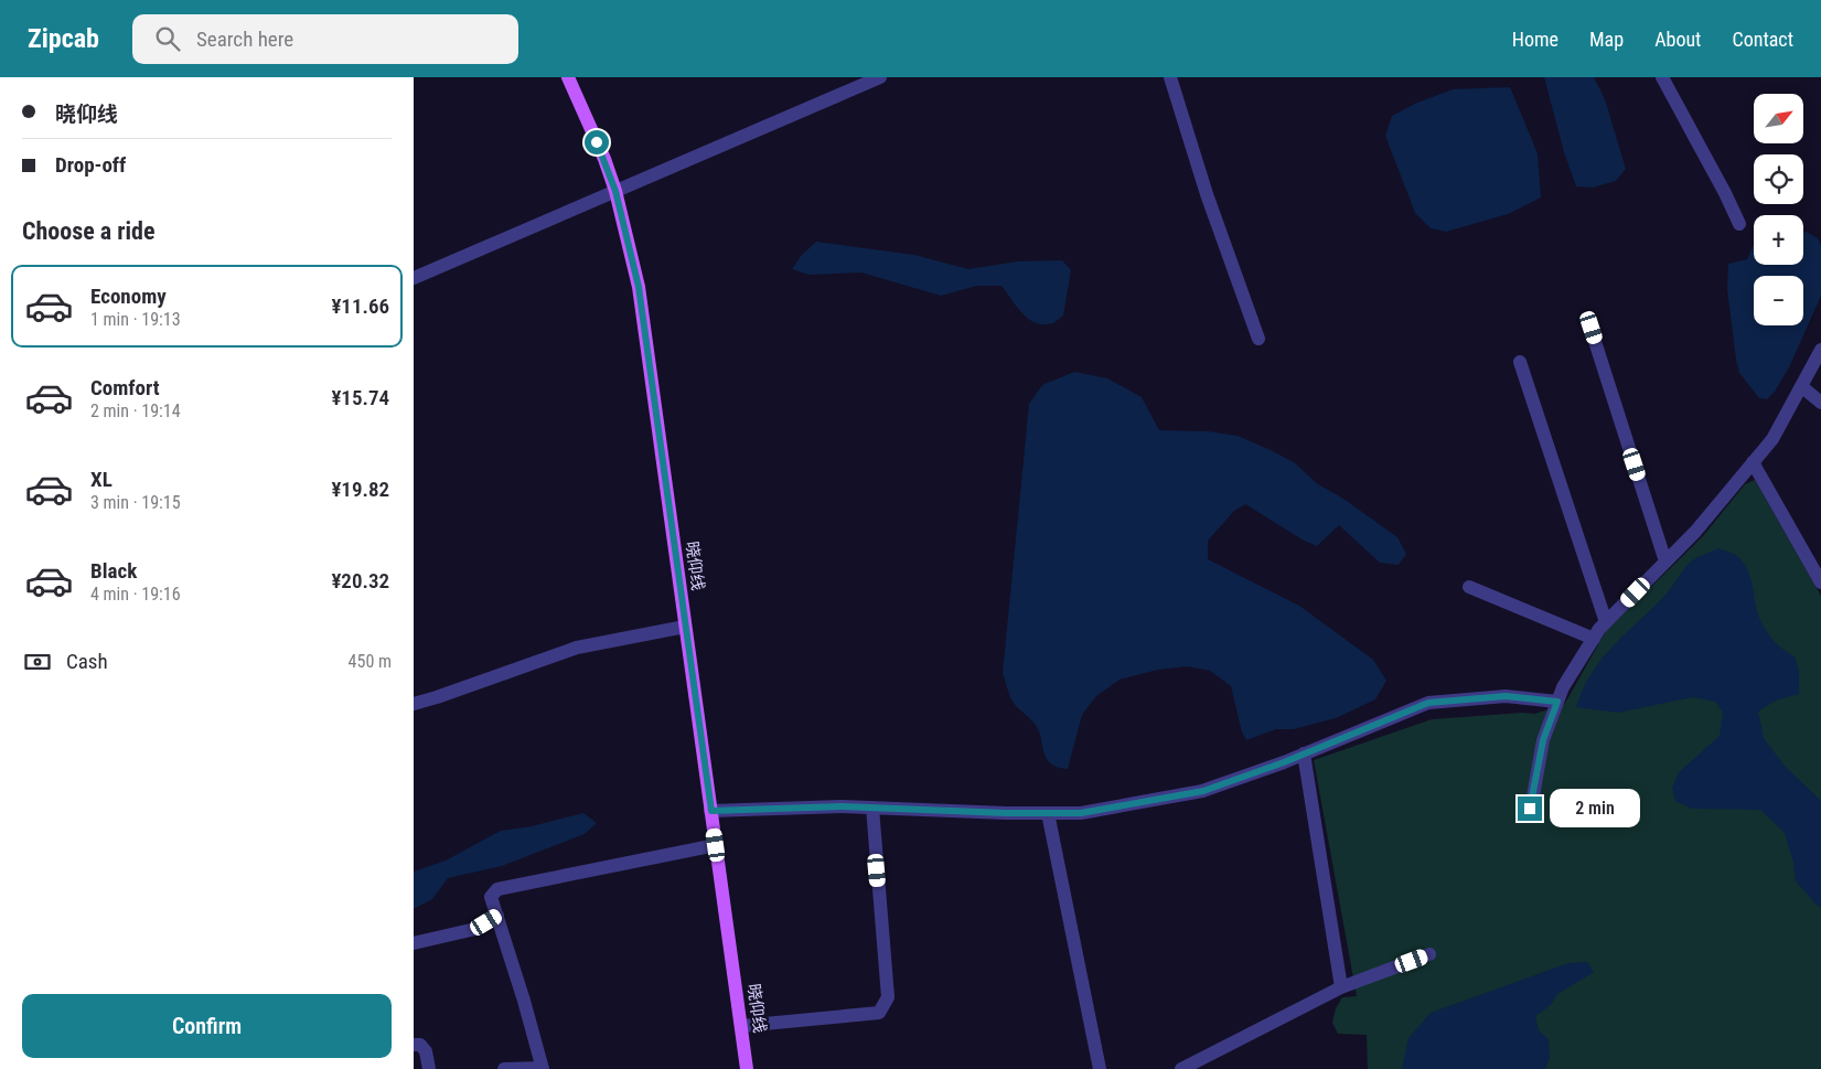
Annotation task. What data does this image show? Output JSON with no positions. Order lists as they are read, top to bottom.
{
  "streets": {
    "main road": ["晓仰线"]
  },
  "north": "top right",
  "page": {
    "header": "Zipcab",
    "search": "Search here",
    "nav": [
      "Home",
      "Map",
      "About",
      "Contact"
    ],
    "banner": ["晓仰线", "Drop-off"],
    "map_buttons": ["+", "−"],
    "heading": "Choose a ride",
    "list": [
      {
        "name": "Economy",
        "note": "1 min · 19:13",
        "value": "¥11.66"
      },
      {
        "name": "Comfort",
        "note": "2 min · 19:14",
        "value": "¥15.74"
      },
      {
        "name": "XL",
        "note": "3 min · 19:15",
        "value": "¥19.82"
      },
      {
        "name": "Black",
        "note": "4 min · 19:16",
        "value": "¥20.32"
      }
    ],
    "pay": ["Cash", "450 m"],
    "bubble": "2 min",
    "buttons": "Confirm"
  }
}
